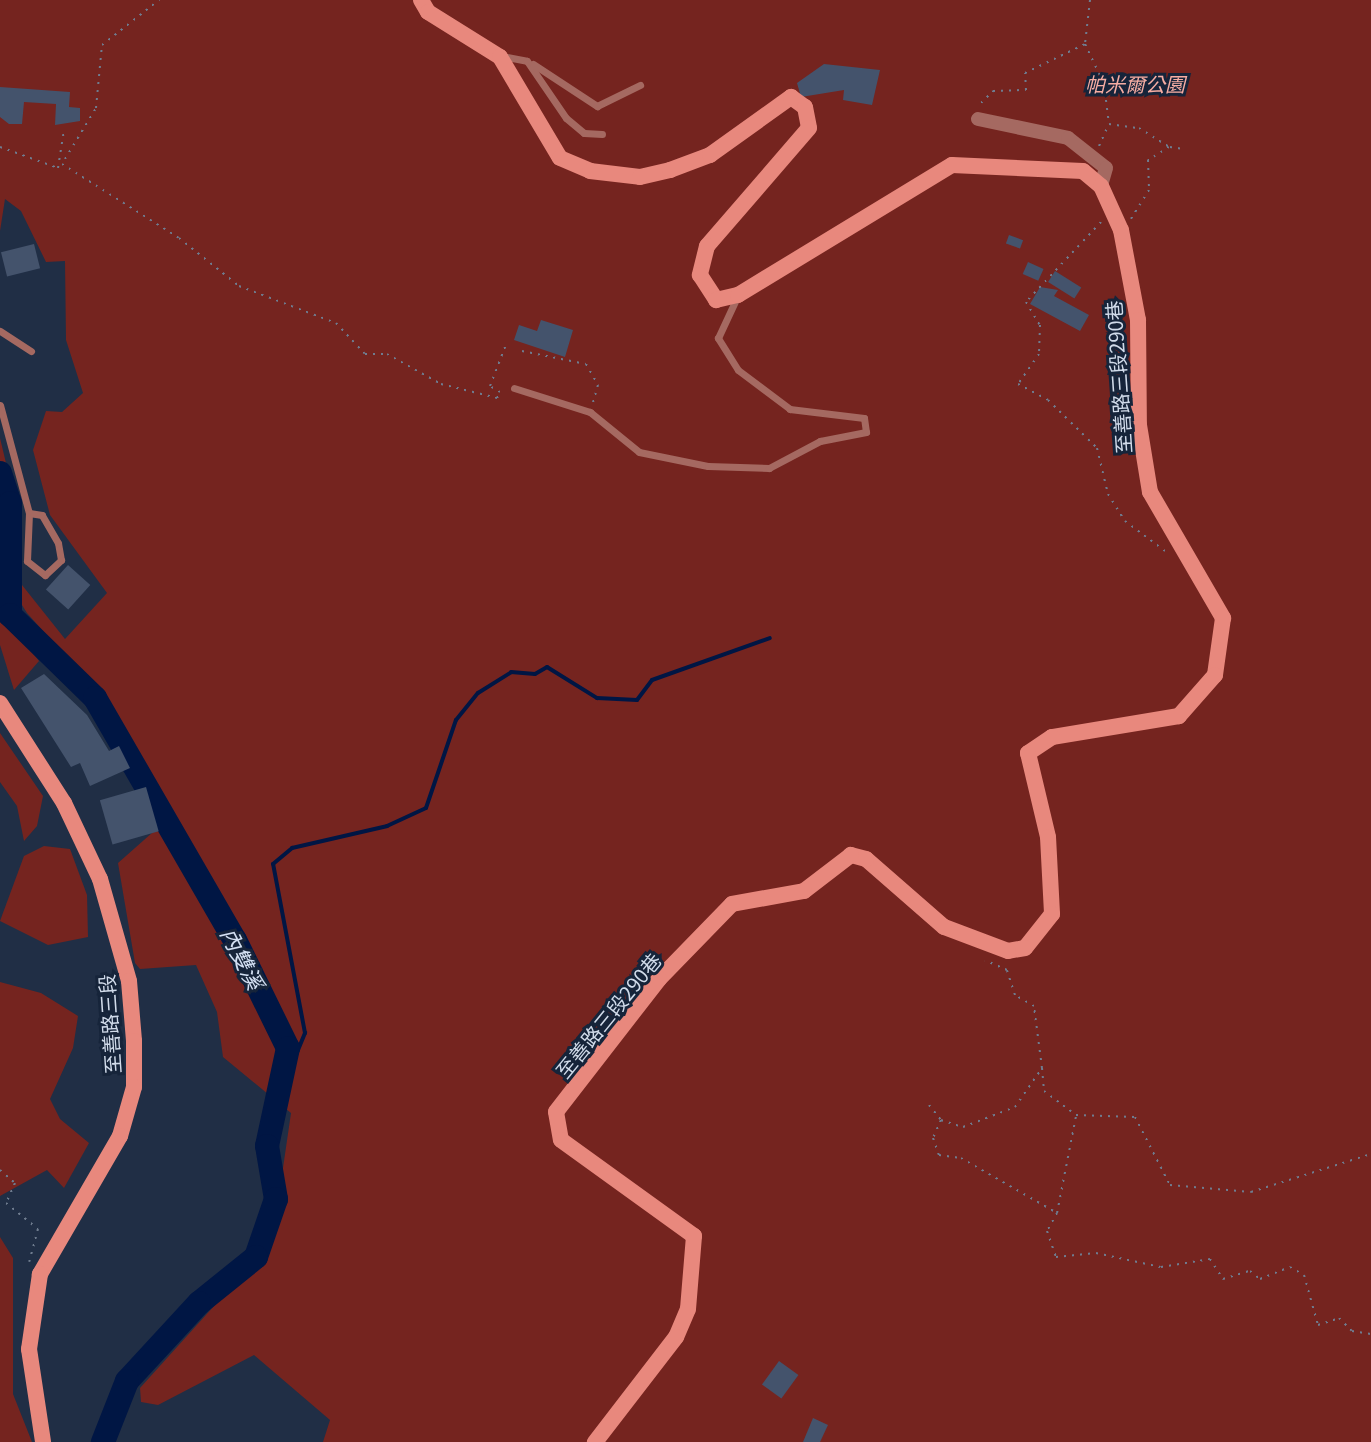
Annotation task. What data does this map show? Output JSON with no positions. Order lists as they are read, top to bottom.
{
  "streets": {
    "street": ["至善路三段290巷", "至善路三段"]
  },
  "water": ["內雙溪"],
  "parks": ["帕米爾公園"]
}
